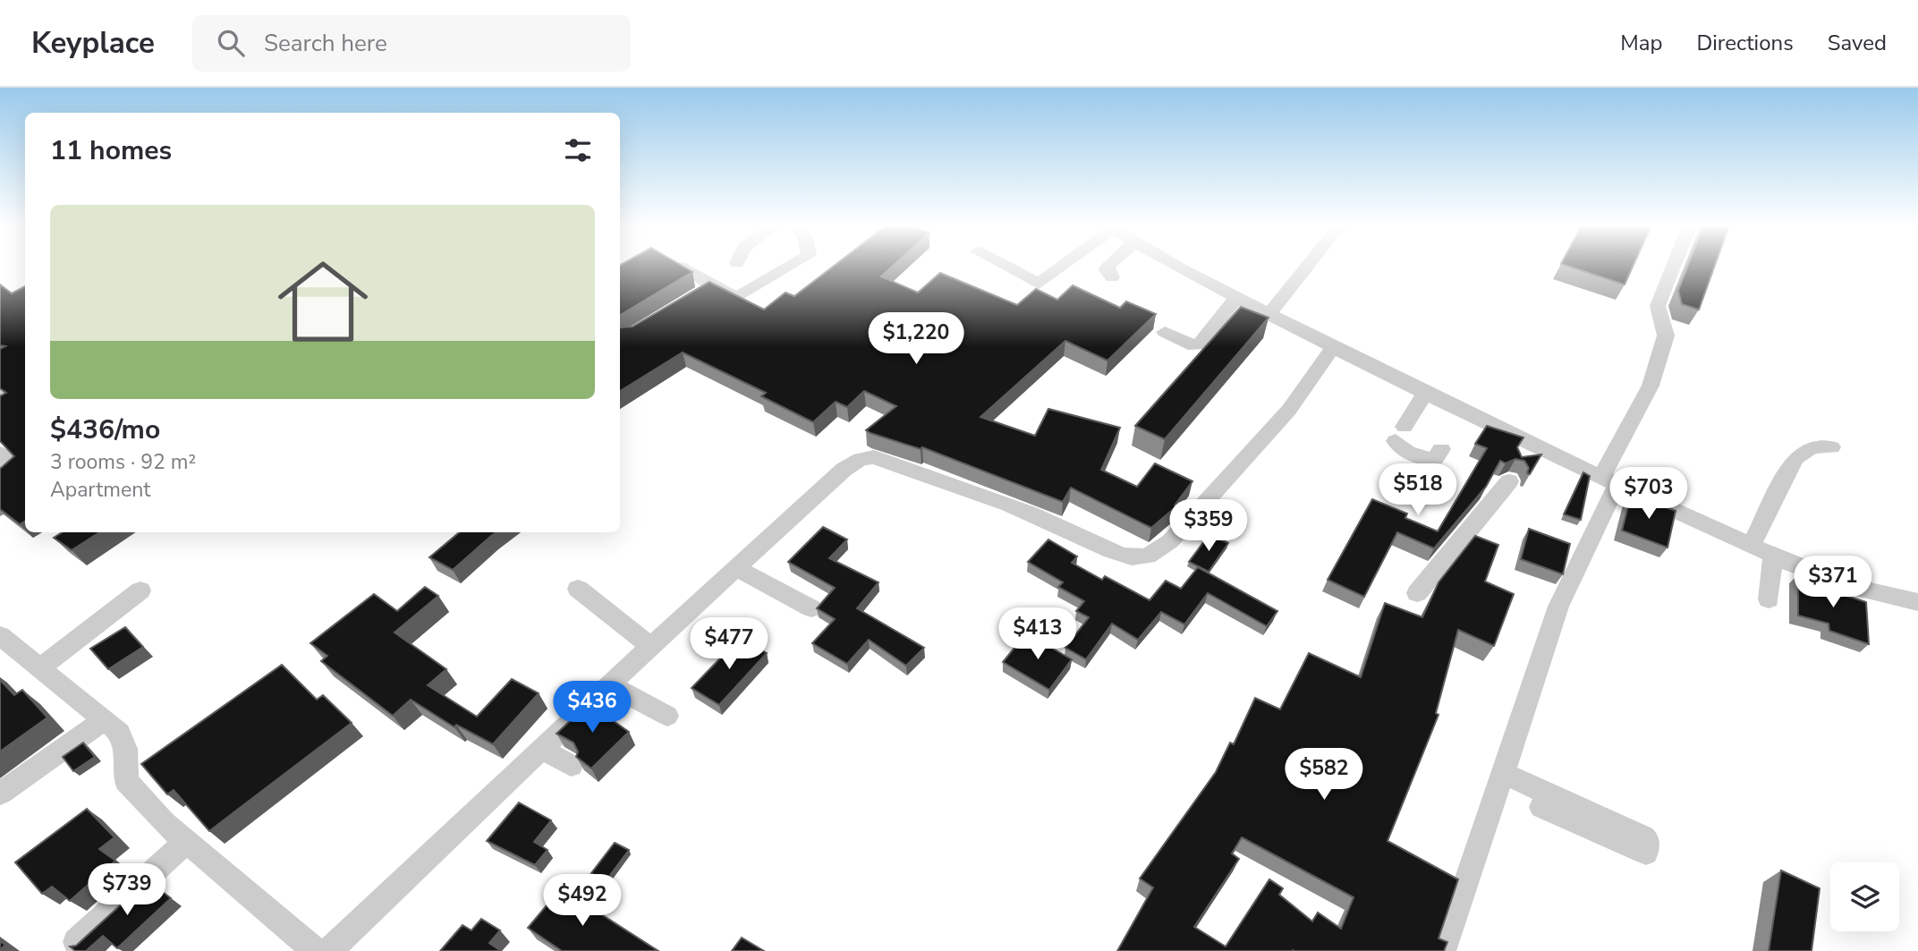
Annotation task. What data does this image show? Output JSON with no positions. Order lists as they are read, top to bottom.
{
  "page": {
    "header": "Keyplace",
    "search": "Search here",
    "nav": ["Map", "Directions", "Saved"],
    "heading": "11 homes",
    "list": [
      {
        "name": "$436/mo",
        "note": "3 rooms · 92 m² · Apartment"
      }
    ],
    "price": [
      "$1,220",
      "$518",
      "$703",
      "$359",
      "$371",
      "$413",
      "$477",
      "$436",
      "$582",
      "$739",
      "$492"
    ]
  }
}
